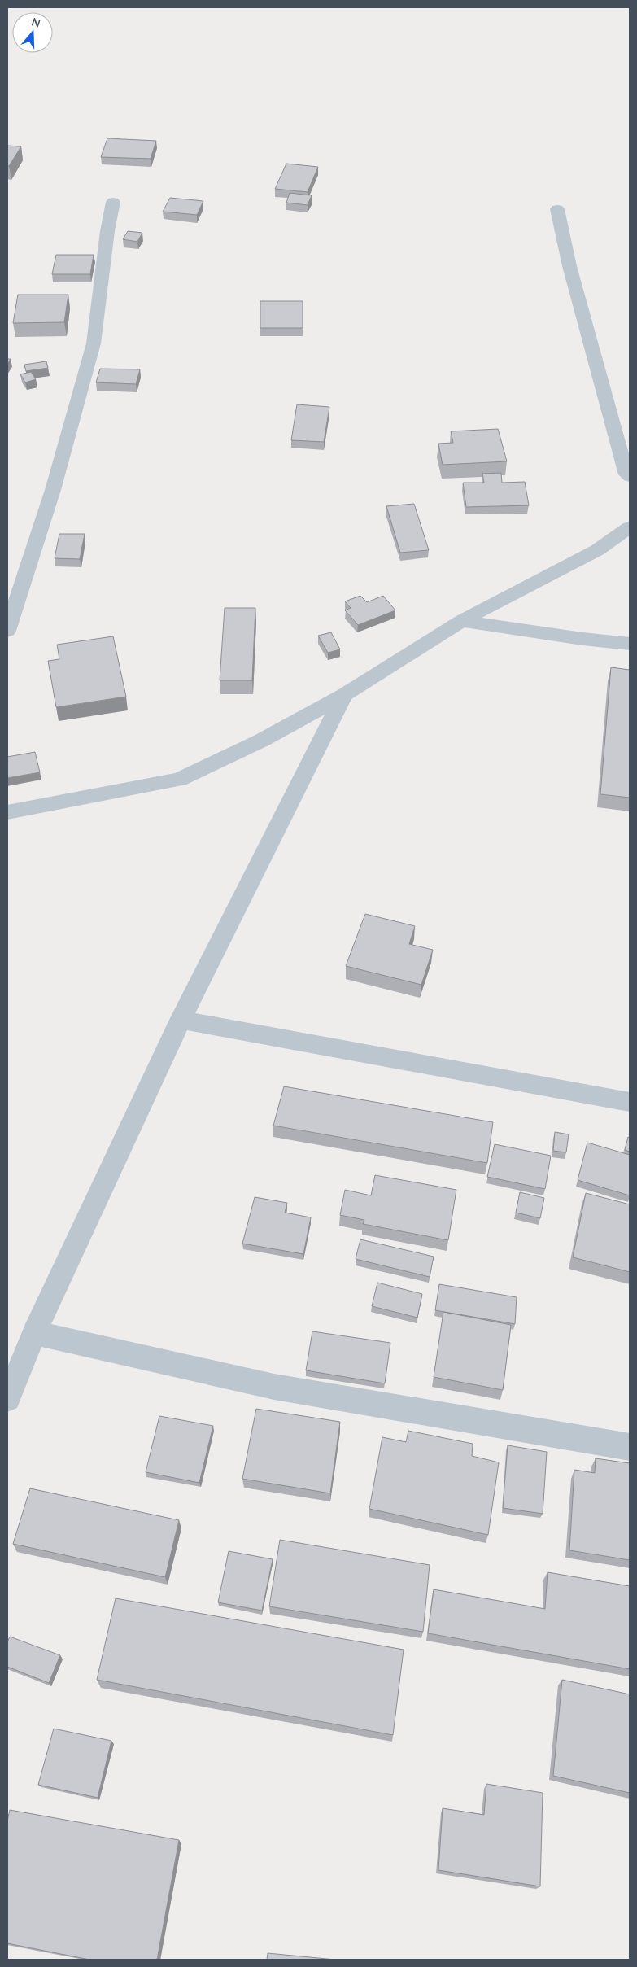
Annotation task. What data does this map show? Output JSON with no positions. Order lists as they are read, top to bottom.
{
  "north": "top"
}
